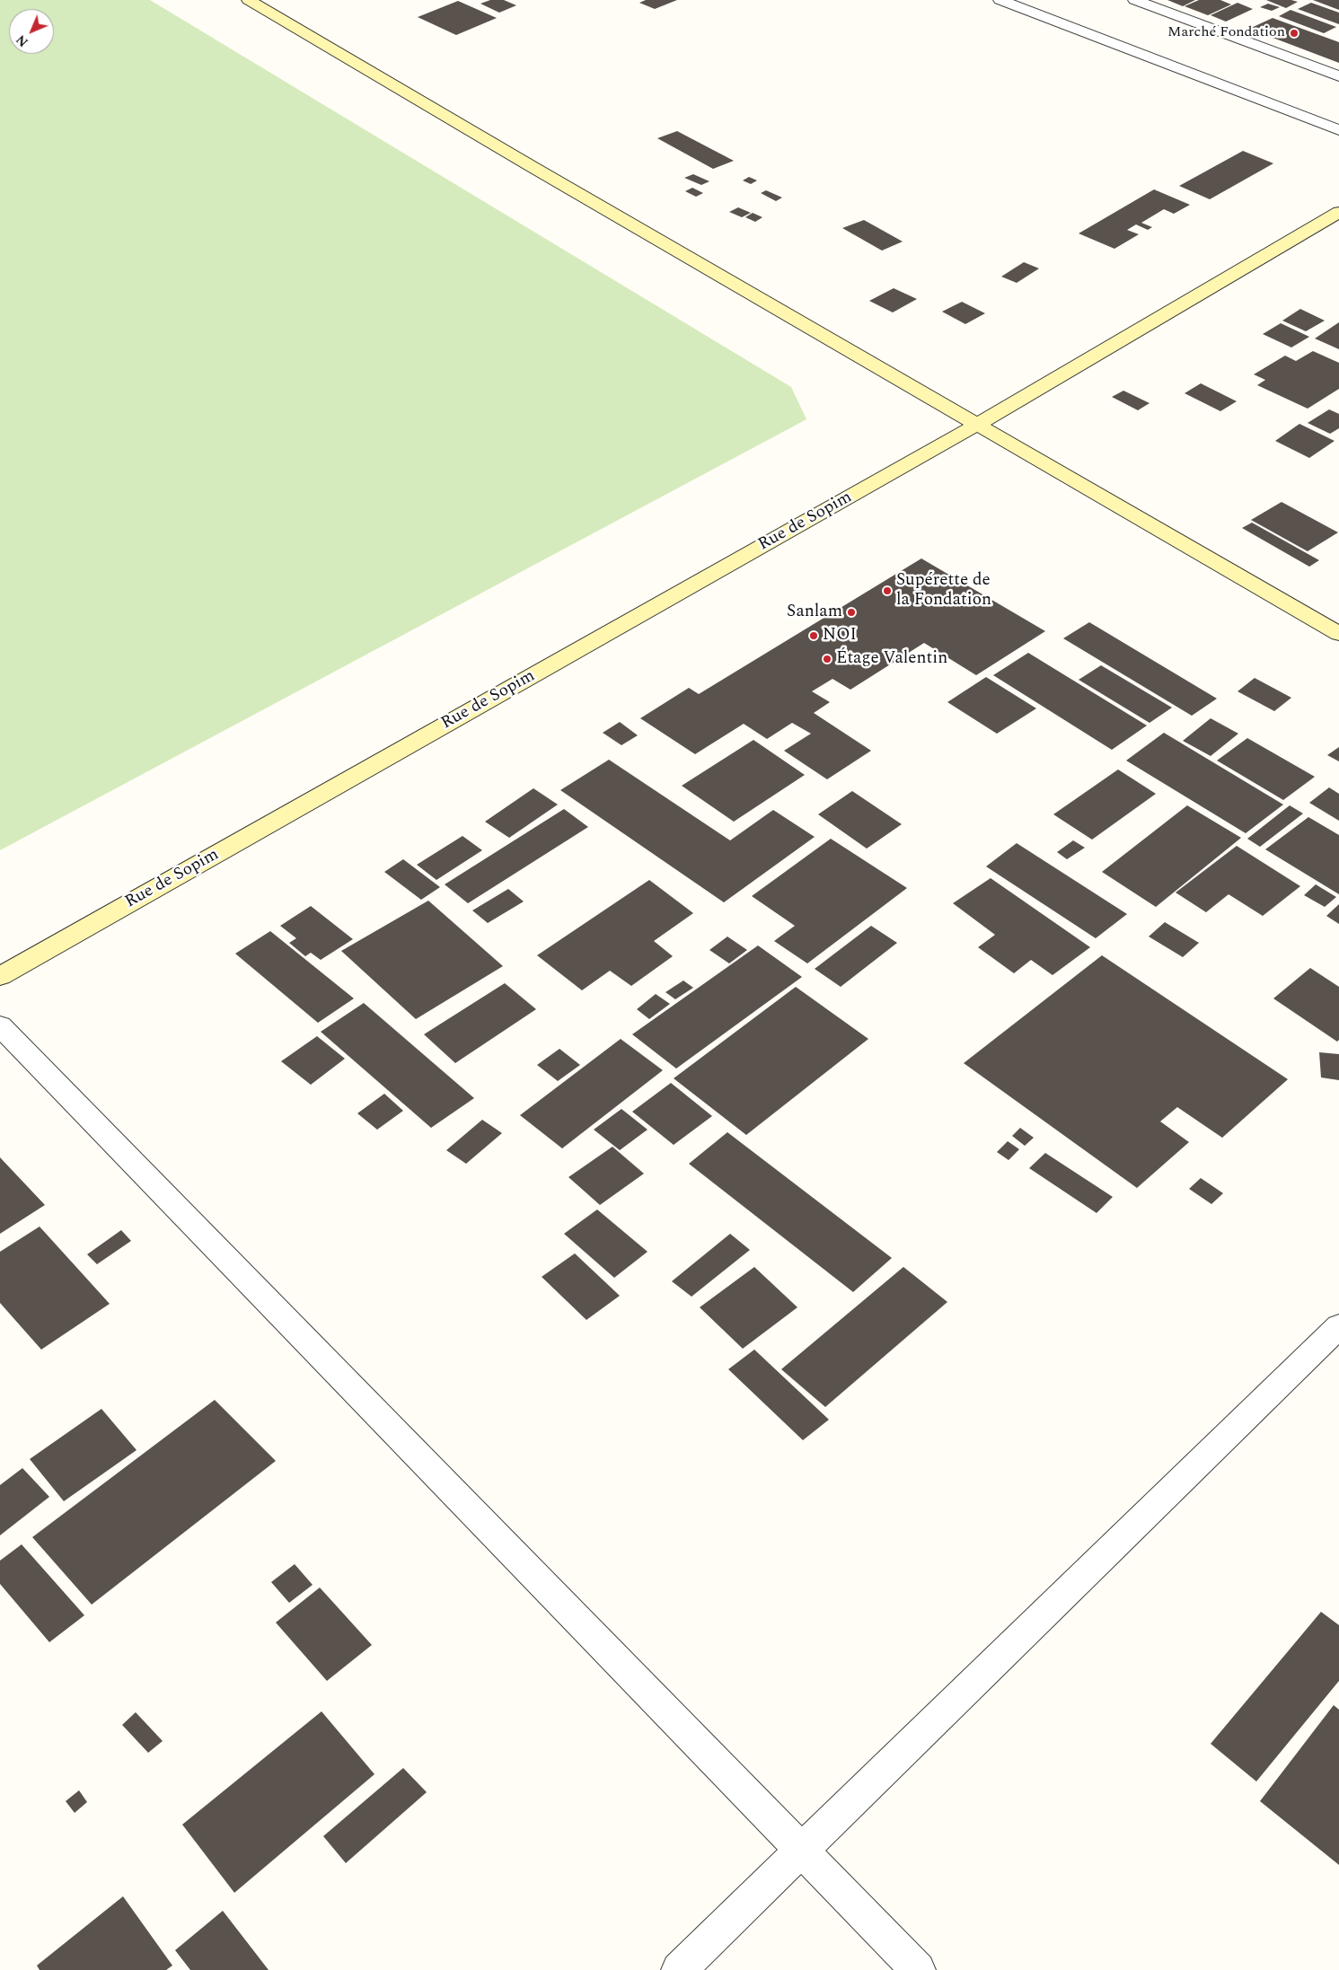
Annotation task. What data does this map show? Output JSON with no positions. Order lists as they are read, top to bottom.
{
  "streets": {
    "main road": ["Rue de Sopim"]
  },
  "places": [
    "Marché Fondation",
    "Supérette de la Fondation",
    "Sanlam",
    "NOI",
    "Étage Valentin"
  ],
  "north": "bottom left"
}
